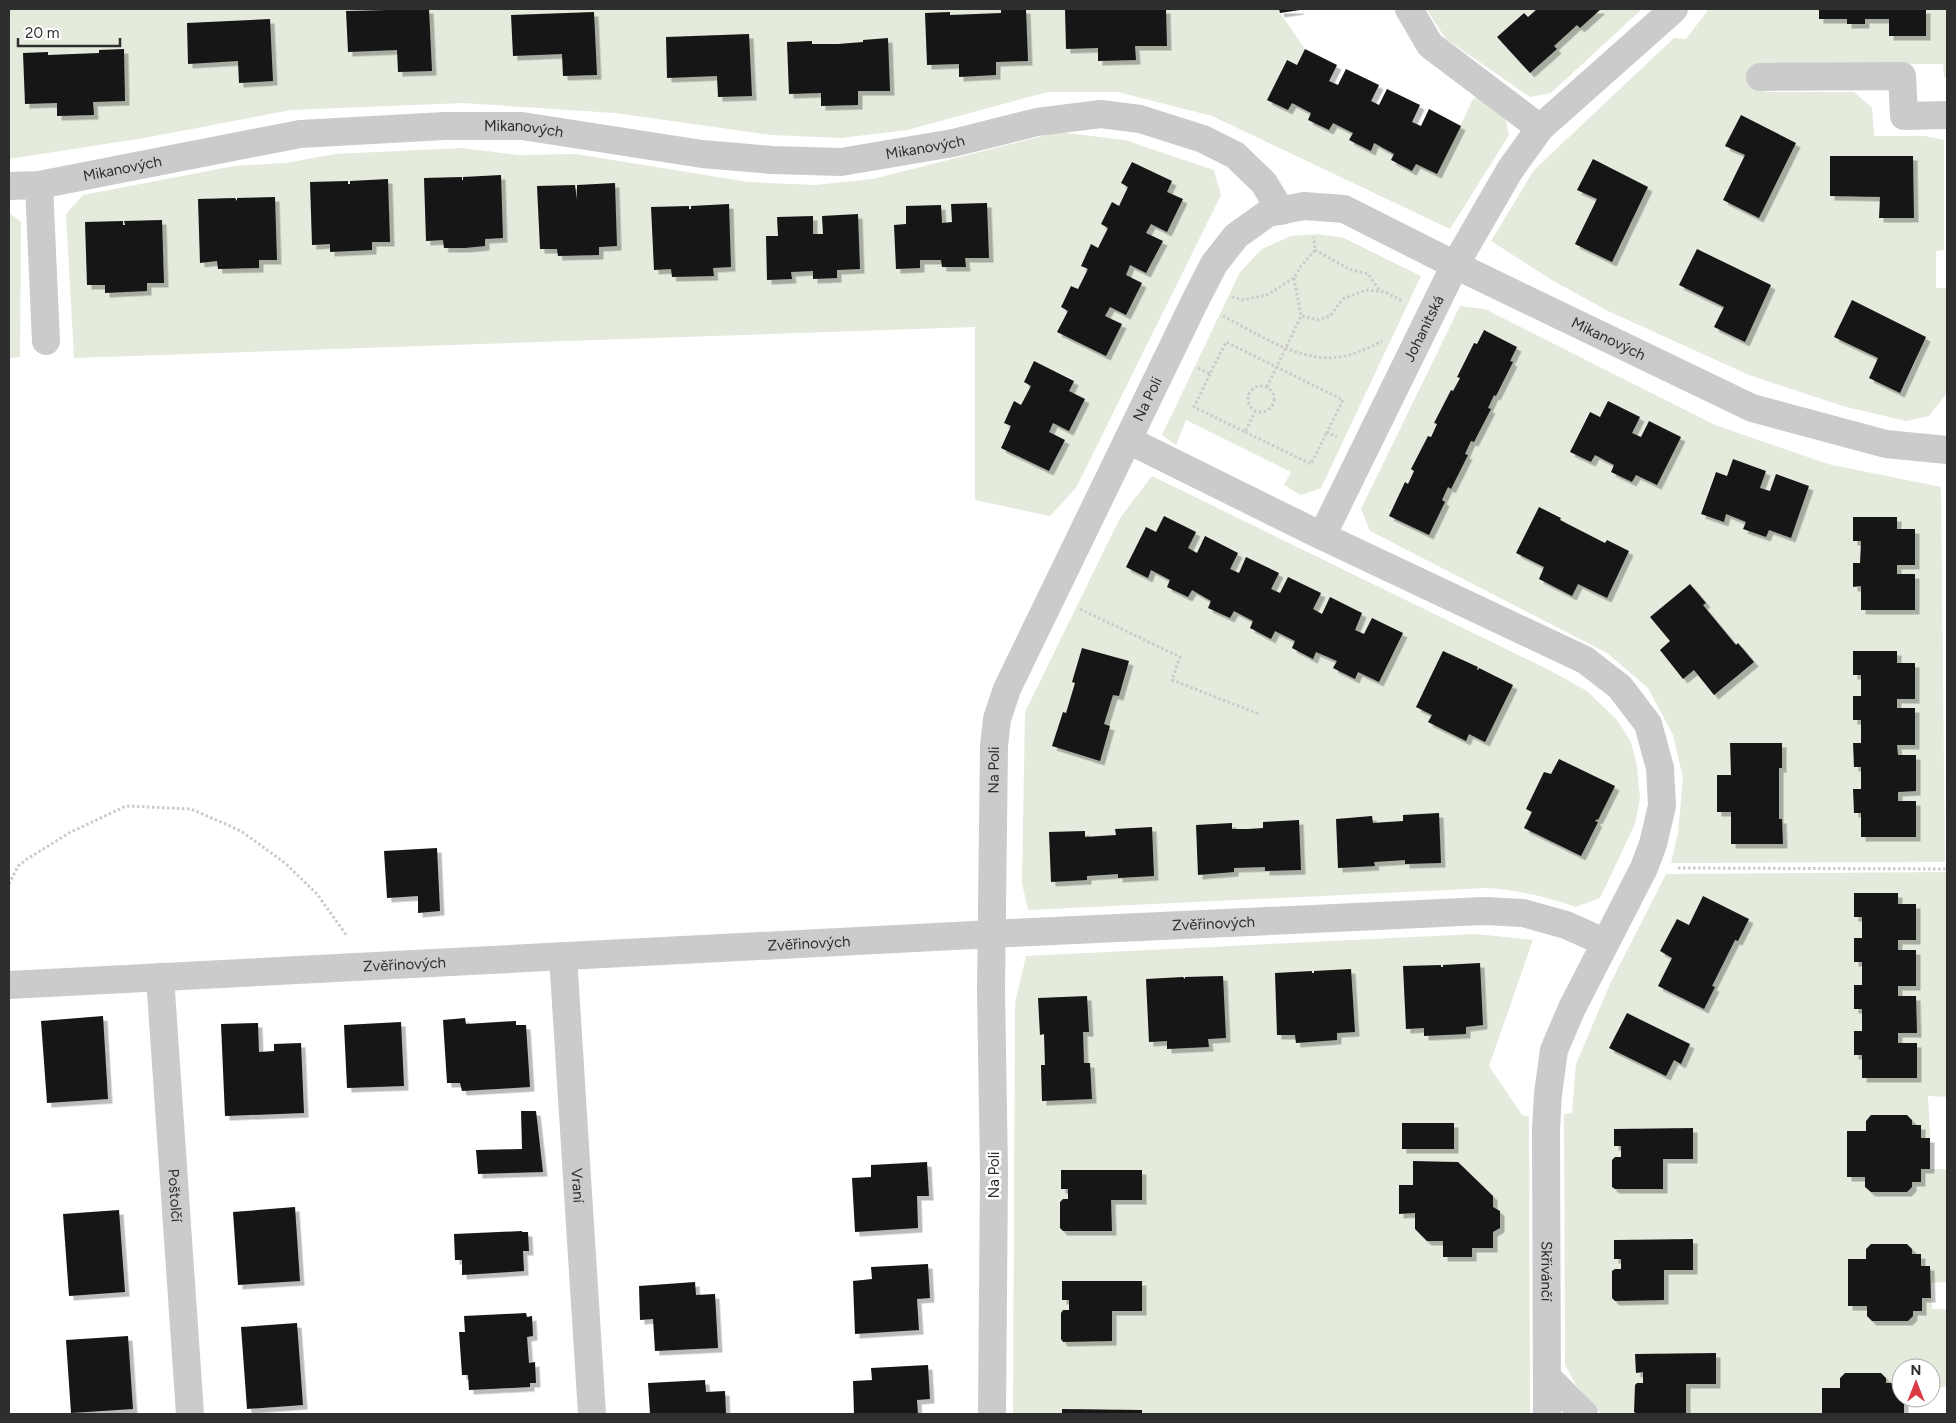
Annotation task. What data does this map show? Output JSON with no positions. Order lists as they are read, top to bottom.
{
  "streets": {
    "street": [
      "Mikanových",
      "Johanitská",
      "Na Poli",
      "Zvěřinových",
      "Vraní",
      "Poštolčí",
      "Skřivánčí"
    ]
  },
  "crossings": [
    ["Mikanových", "Johanitská"],
    ["Mikanových", "Na Poli"],
    ["Johanitská", "Skřivánčí"],
    ["Na Poli", "Zvěřinových"],
    ["Na Poli", "Skřivánčí"],
    ["Zvěřinových", "Vraní"],
    ["Zvěřinových", "Poštolčí"],
    ["Zvěřinových", "Skřivánčí"]
  ],
  "scale_bar": "20 m",
  "north": "top"
}
